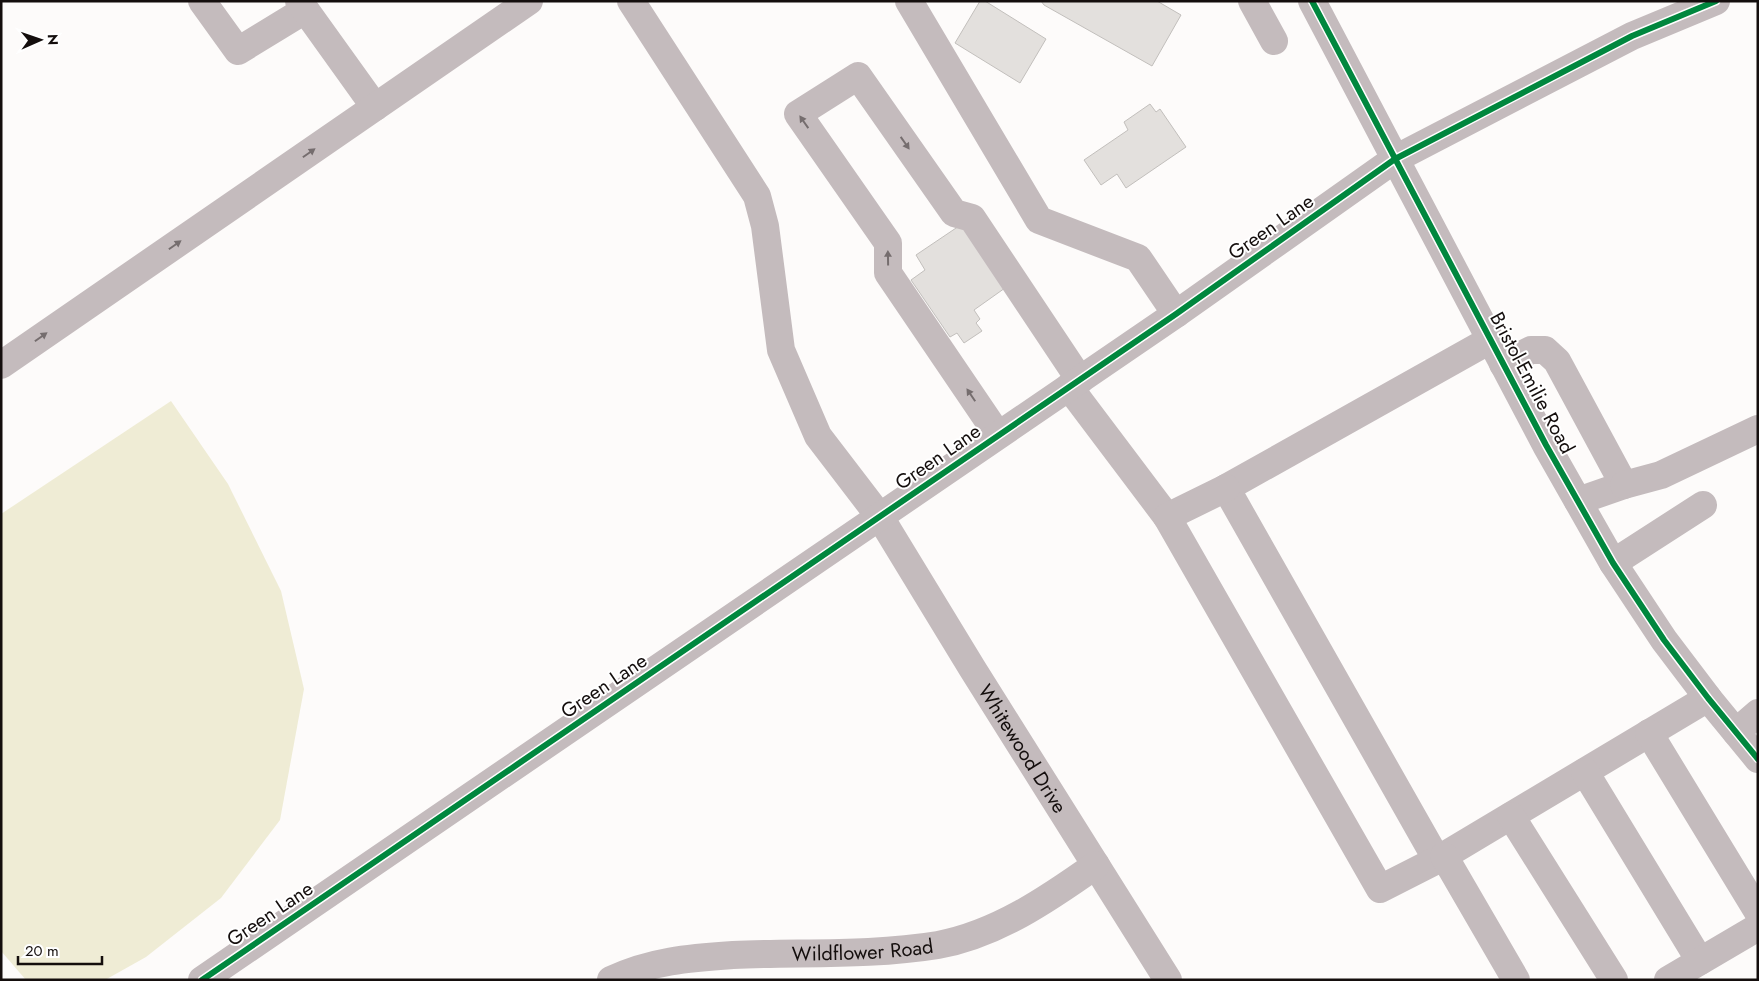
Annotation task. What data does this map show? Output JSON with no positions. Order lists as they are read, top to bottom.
{
  "streets": {
    "street": [
      "Green Lane",
      "Bristol-Emilie Road",
      "Whitewood Drive",
      "Wildflower Road"
    ]
  },
  "crossings": [
    ["Green Lane", "Bristol-Emilie Road"],
    ["Green Lane", "Whitewood Drive"],
    ["Whitewood Drive", "Wildflower Road"]
  ],
  "scale_bar": "20 m",
  "north": "right"
}
